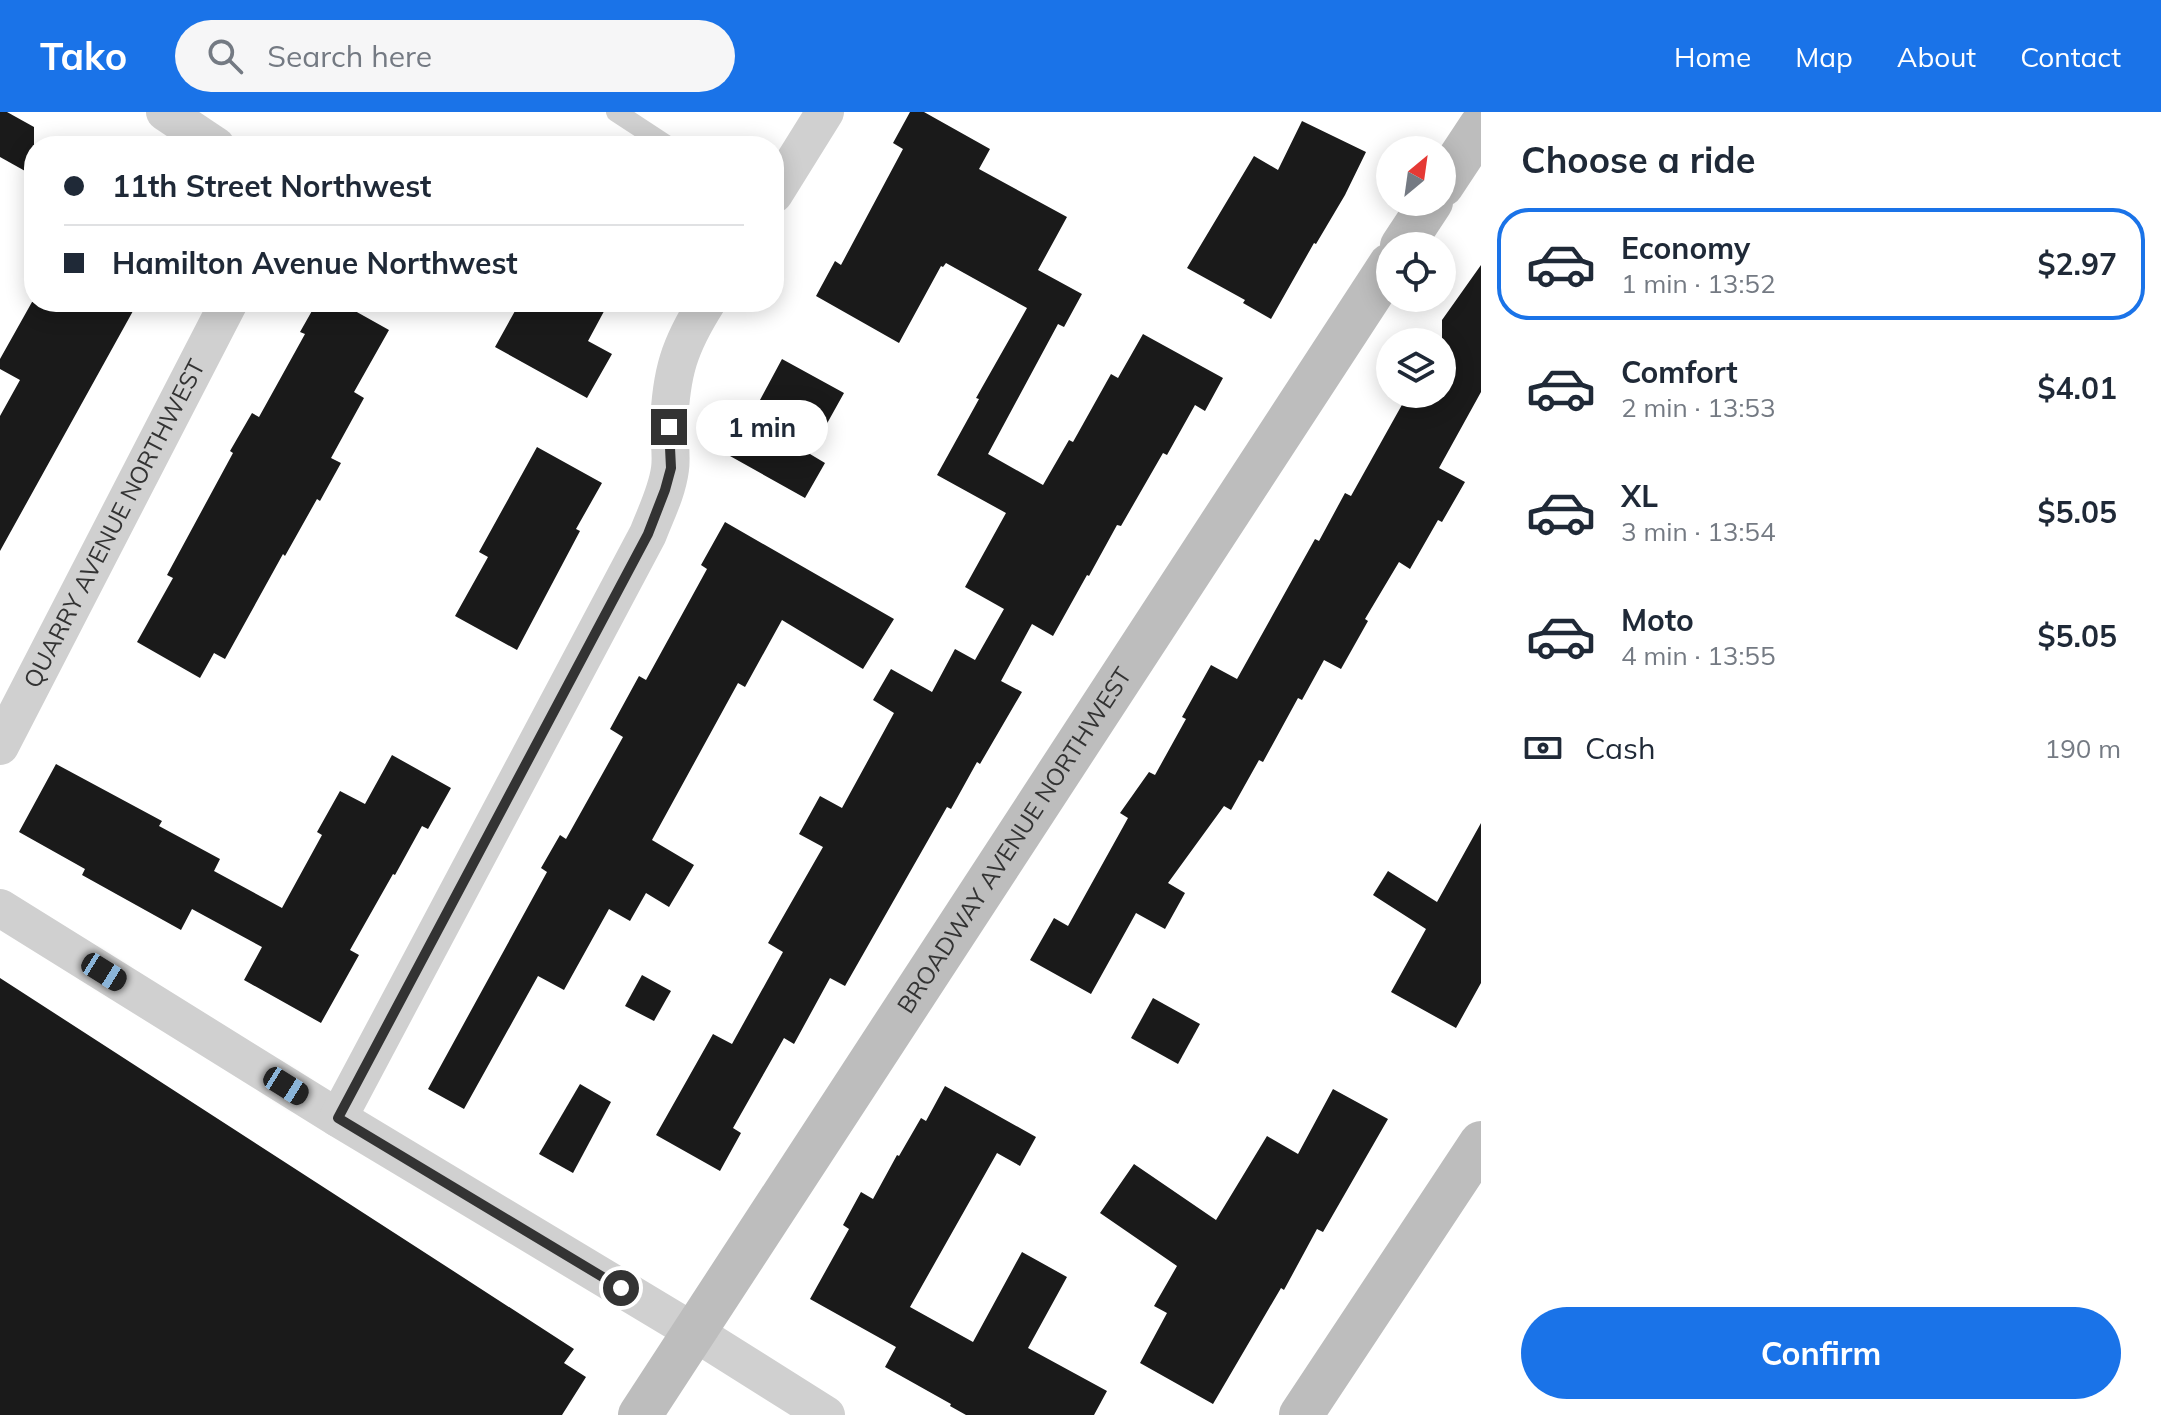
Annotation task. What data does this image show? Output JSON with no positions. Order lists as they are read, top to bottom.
{
  "streets": {
    "street": ["QUARRY AVENUE NORTHWEST", "BROADWAY AVENUE NORTHWEST"]
  },
  "north": "top right",
  "page": {
    "header": "Tako",
    "search": "Search here",
    "nav": [
      "Home",
      "Map",
      "About",
      "Contact"
    ],
    "heading": "Choose a ride",
    "banner": ["11th Street Northwest", "Hamilton Avenue Northwest"],
    "list": [
      {
        "name": "Economy",
        "note": "1 min · 13:52",
        "value": "$2.97"
      },
      {
        "name": "Comfort",
        "note": "2 min · 13:53",
        "value": "$4.01"
      },
      {
        "name": "XL",
        "note": "3 min · 13:54",
        "value": "$5.05"
      },
      {
        "name": "Moto",
        "note": "4 min · 13:55",
        "value": "$5.05"
      }
    ],
    "bubble": "1 min",
    "pay": ["Cash", "190 m"],
    "buttons": "Confirm"
  }
}
